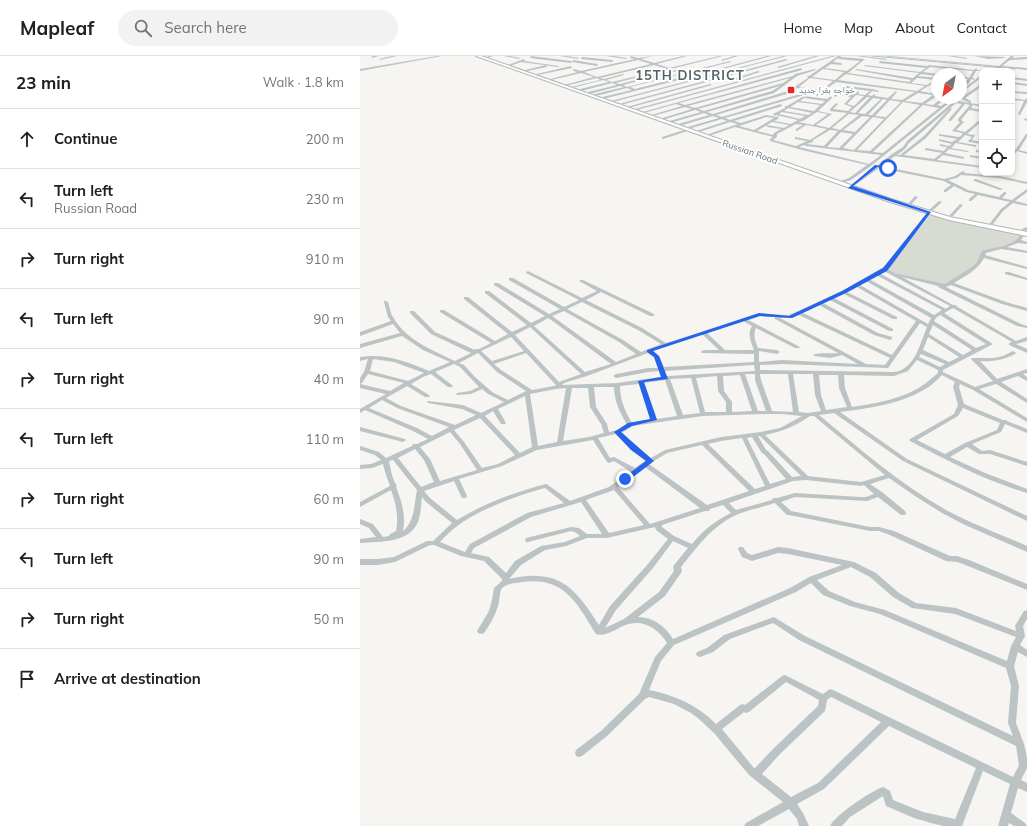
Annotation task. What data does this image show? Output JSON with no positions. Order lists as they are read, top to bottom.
{
  "streets": {
    "main road": ["Russian Road"]
  },
  "districts": ["15TH DISTRICT"],
  "places": {
    "transit": ["خواجه بغرا جدید"]
  },
  "north": "bottom left",
  "page": {
    "header": "Mapleaf",
    "search": "Search here",
    "nav": [
      "Home",
      "Map",
      "About",
      "Contact"
    ],
    "heading": ["23 min", "Walk · 1.8 km"],
    "map_buttons": ["+", "−"],
    "list": [
      ["Continue", "200 m"],
      ["Turn left", "Russian Road", "230 m"],
      ["Turn right", "910 m"],
      ["Turn left", "90 m"],
      ["Turn right", "40 m"],
      ["Turn left", "110 m"],
      ["Turn right", "60 m"],
      ["Turn left", "90 m"],
      ["Turn right", "50 m"],
      "Arrive at destination"
    ]
  }
}
